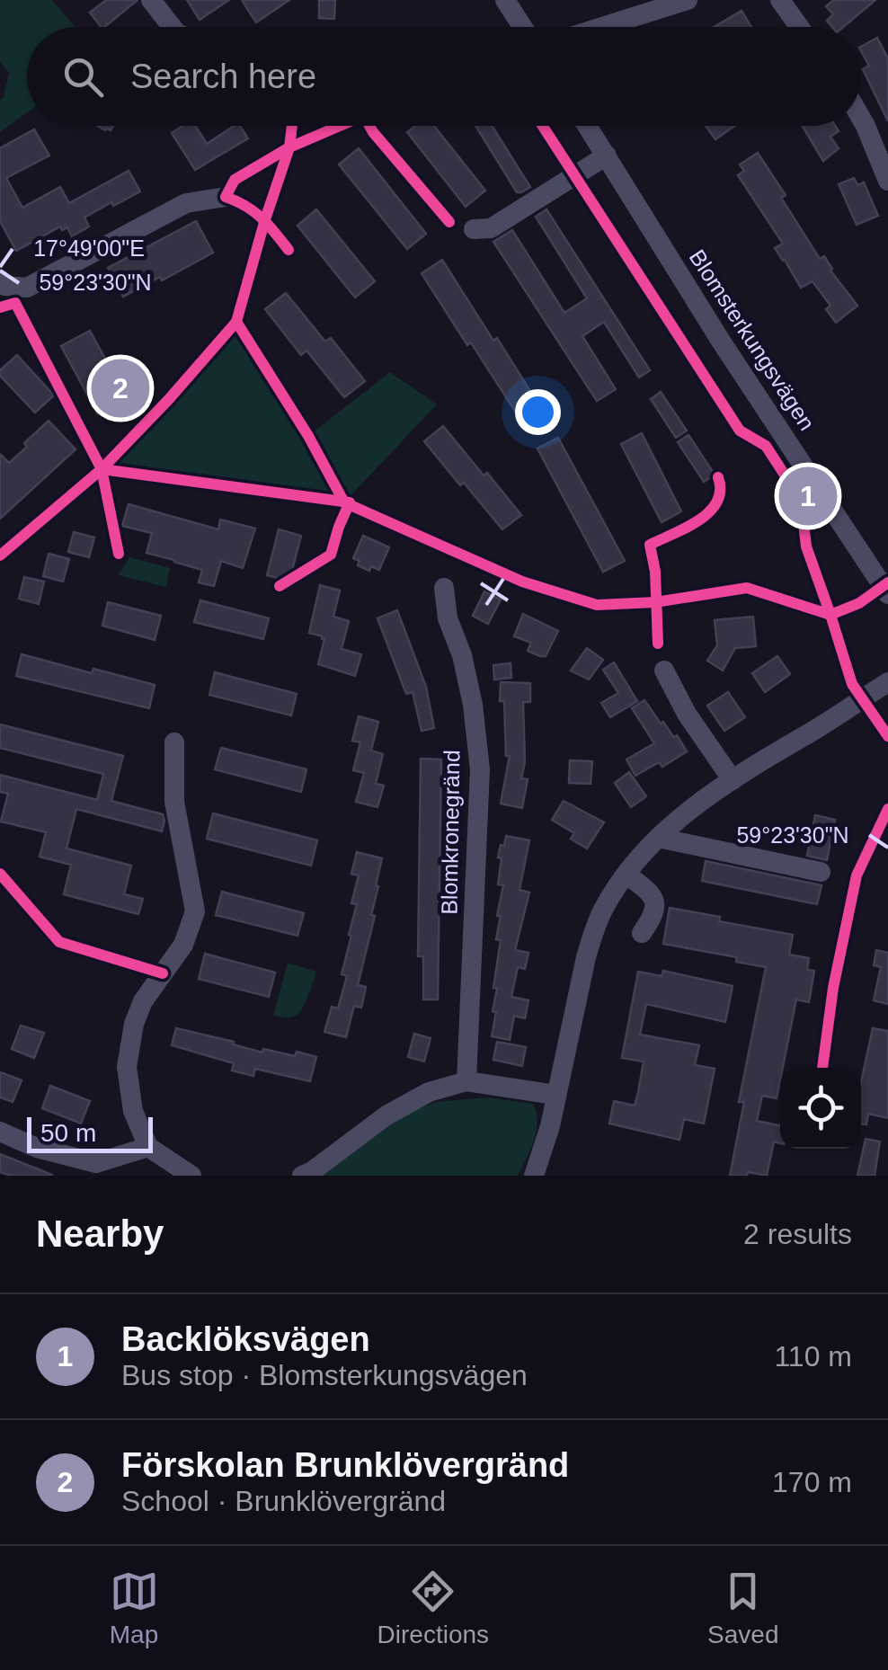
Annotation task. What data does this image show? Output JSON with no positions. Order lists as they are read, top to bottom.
{
  "streets": {
    "street": ["Blomsterkungsvägen", "Blomkronegränd"]
  },
  "scale_bar": "50 m",
  "page": {
    "search": "Search here",
    "pins": ["2", "1"],
    "scale": "50 m",
    "heading": ["Nearby", "2 results"],
    "list": [
      {
        "mark": "1",
        "name": "Backlöksvägen",
        "note": "Bus stop · Blomsterkungsvägen",
        "value": "110 m"
      },
      {
        "mark": "2",
        "name": "Förskolan Brunklövergränd",
        "note": "School · Brunklövergränd",
        "value": "170 m"
      }
    ],
    "nav": ["Map", "Directions", "Saved"]
  },
  "coordinates": ["17°49'00\"E", "59°23'30\"N"]
}
